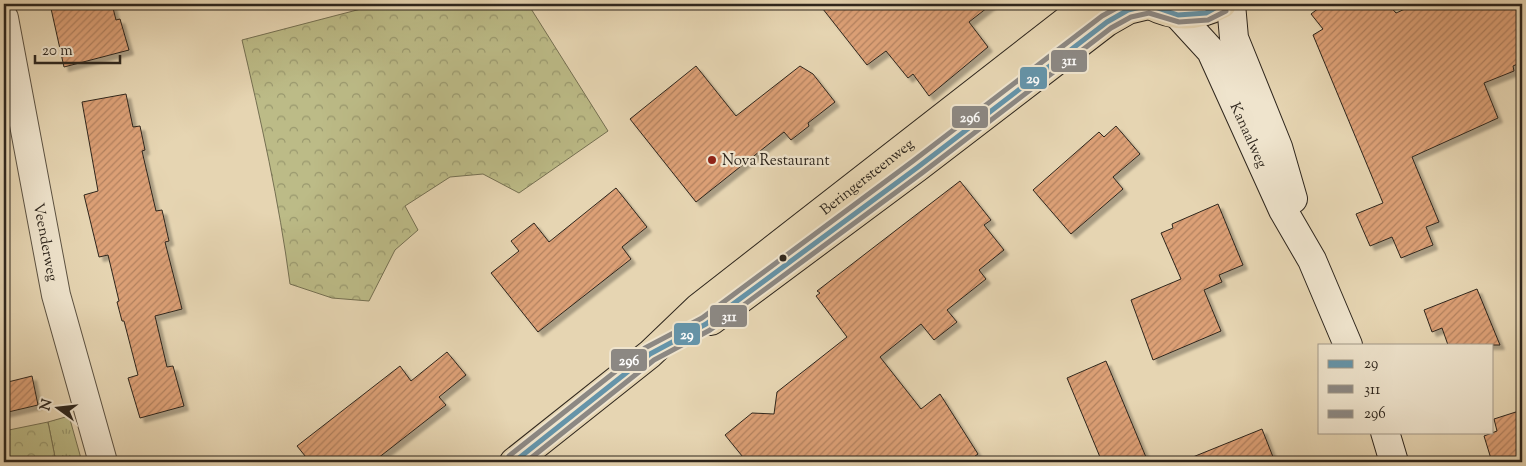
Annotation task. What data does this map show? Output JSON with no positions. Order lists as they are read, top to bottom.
{
  "streets": {
    "main road": ["Beringersteenweg"],
    "street": ["Kanaalweg", "Veenderweg"]
  },
  "places": ["Nova Restaurant"],
  "lines": ["transit line 29", "transit line 296", "transit line 311"],
  "legend": ["29", "311", "296"],
  "scale_bar": "20 m",
  "north": "left"
}
